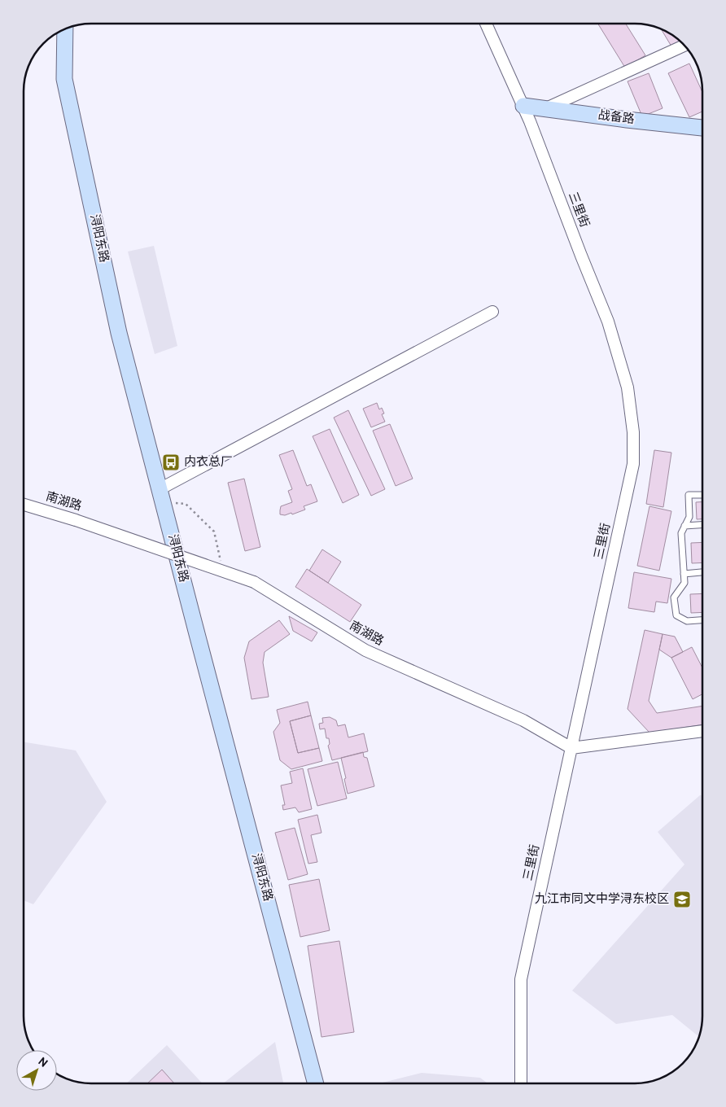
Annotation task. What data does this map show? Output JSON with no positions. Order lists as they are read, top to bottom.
{
  "streets": {
    "main road": ["战备路", "浔阳东路"],
    "street": ["三里街", "南湖路"]
  },
  "crossings": [
    ["战备路", "三里街"],
    ["三里街", "南湖路"]
  ],
  "places": {
    "bus stop": ["内衣总厂"],
    "school or university": ["九江市同文中学浔东校区"]
  },
  "north": "top right"
}
